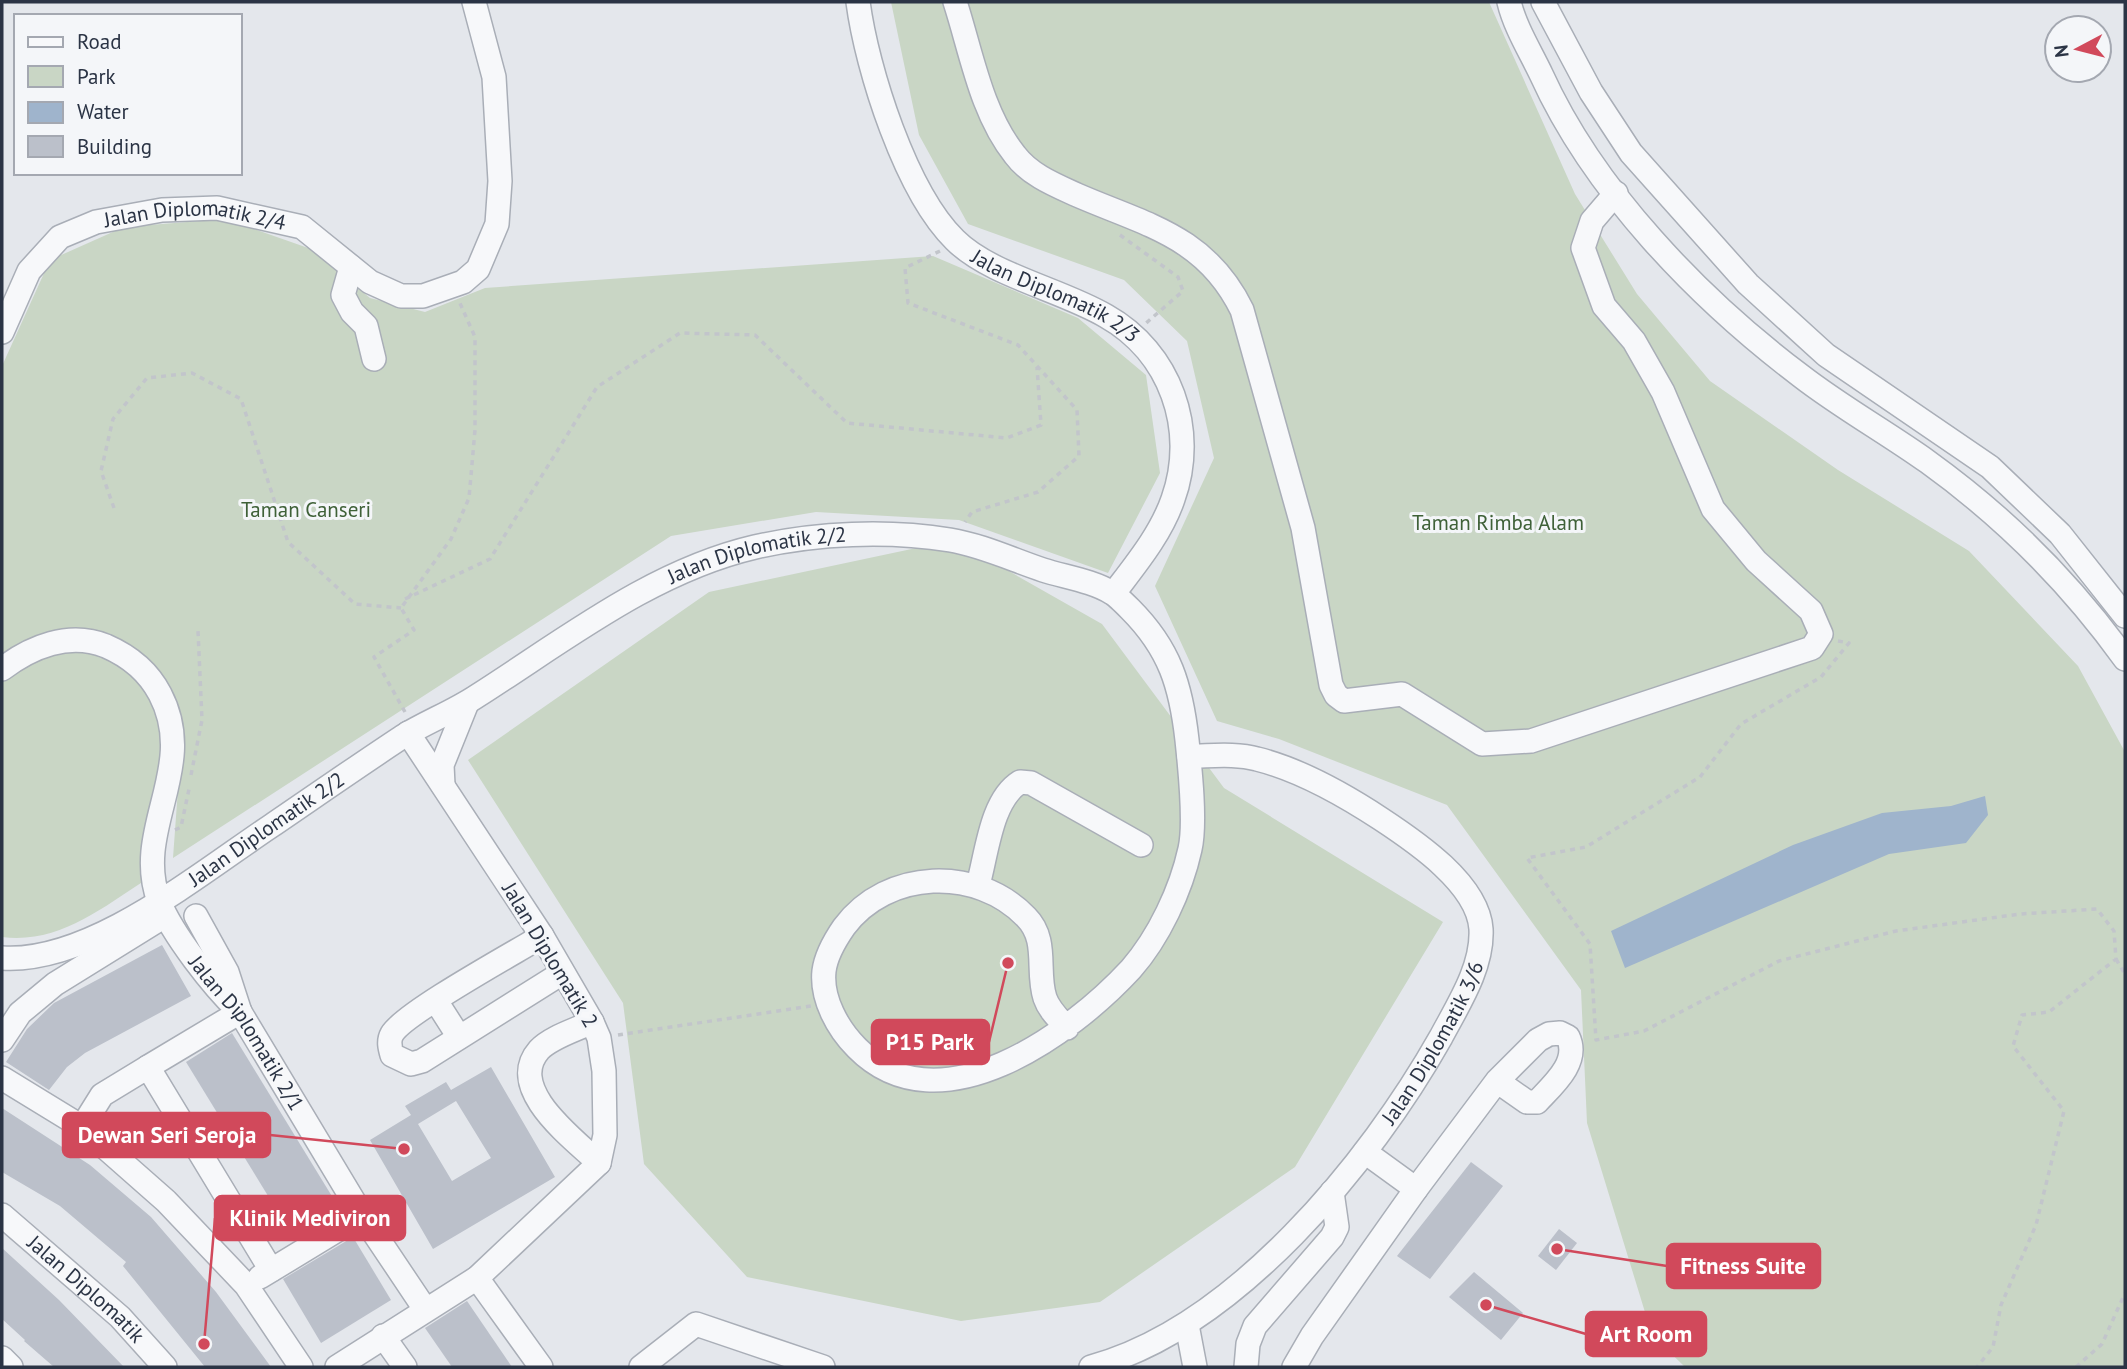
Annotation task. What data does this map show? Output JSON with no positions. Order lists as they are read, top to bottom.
{
  "streets": {
    "street": [
      "Jalan Diplomatik 2/4",
      "Jalan Diplomatik 2/3",
      "Jalan Diplomatik 2/2",
      "Jalan Diplomatik 2",
      "Jalan Diplomatik 2/1",
      "Jalan Diplomatik 3/6",
      "Jalan Diplomatik"
    ]
  },
  "crossings": [
    ["Jalan Diplomatik 2/3", "Jalan Diplomatik 2/2"],
    ["Jalan Diplomatik 2/2", "Jalan Diplomatik 2"],
    ["Jalan Diplomatik 2/2", "Jalan Diplomatik 2/1"]
  ],
  "parks": ["Taman Canseri", "Taman Rimba Alam"],
  "places": [
    "P15 Park",
    "Dewan Seri Seroja",
    "Fitness Suite",
    "Art Room",
    "Klinik Mediviron"
  ],
  "legend": [
    "Road",
    "Park",
    "Water",
    "Building"
  ],
  "north": "left"
}
